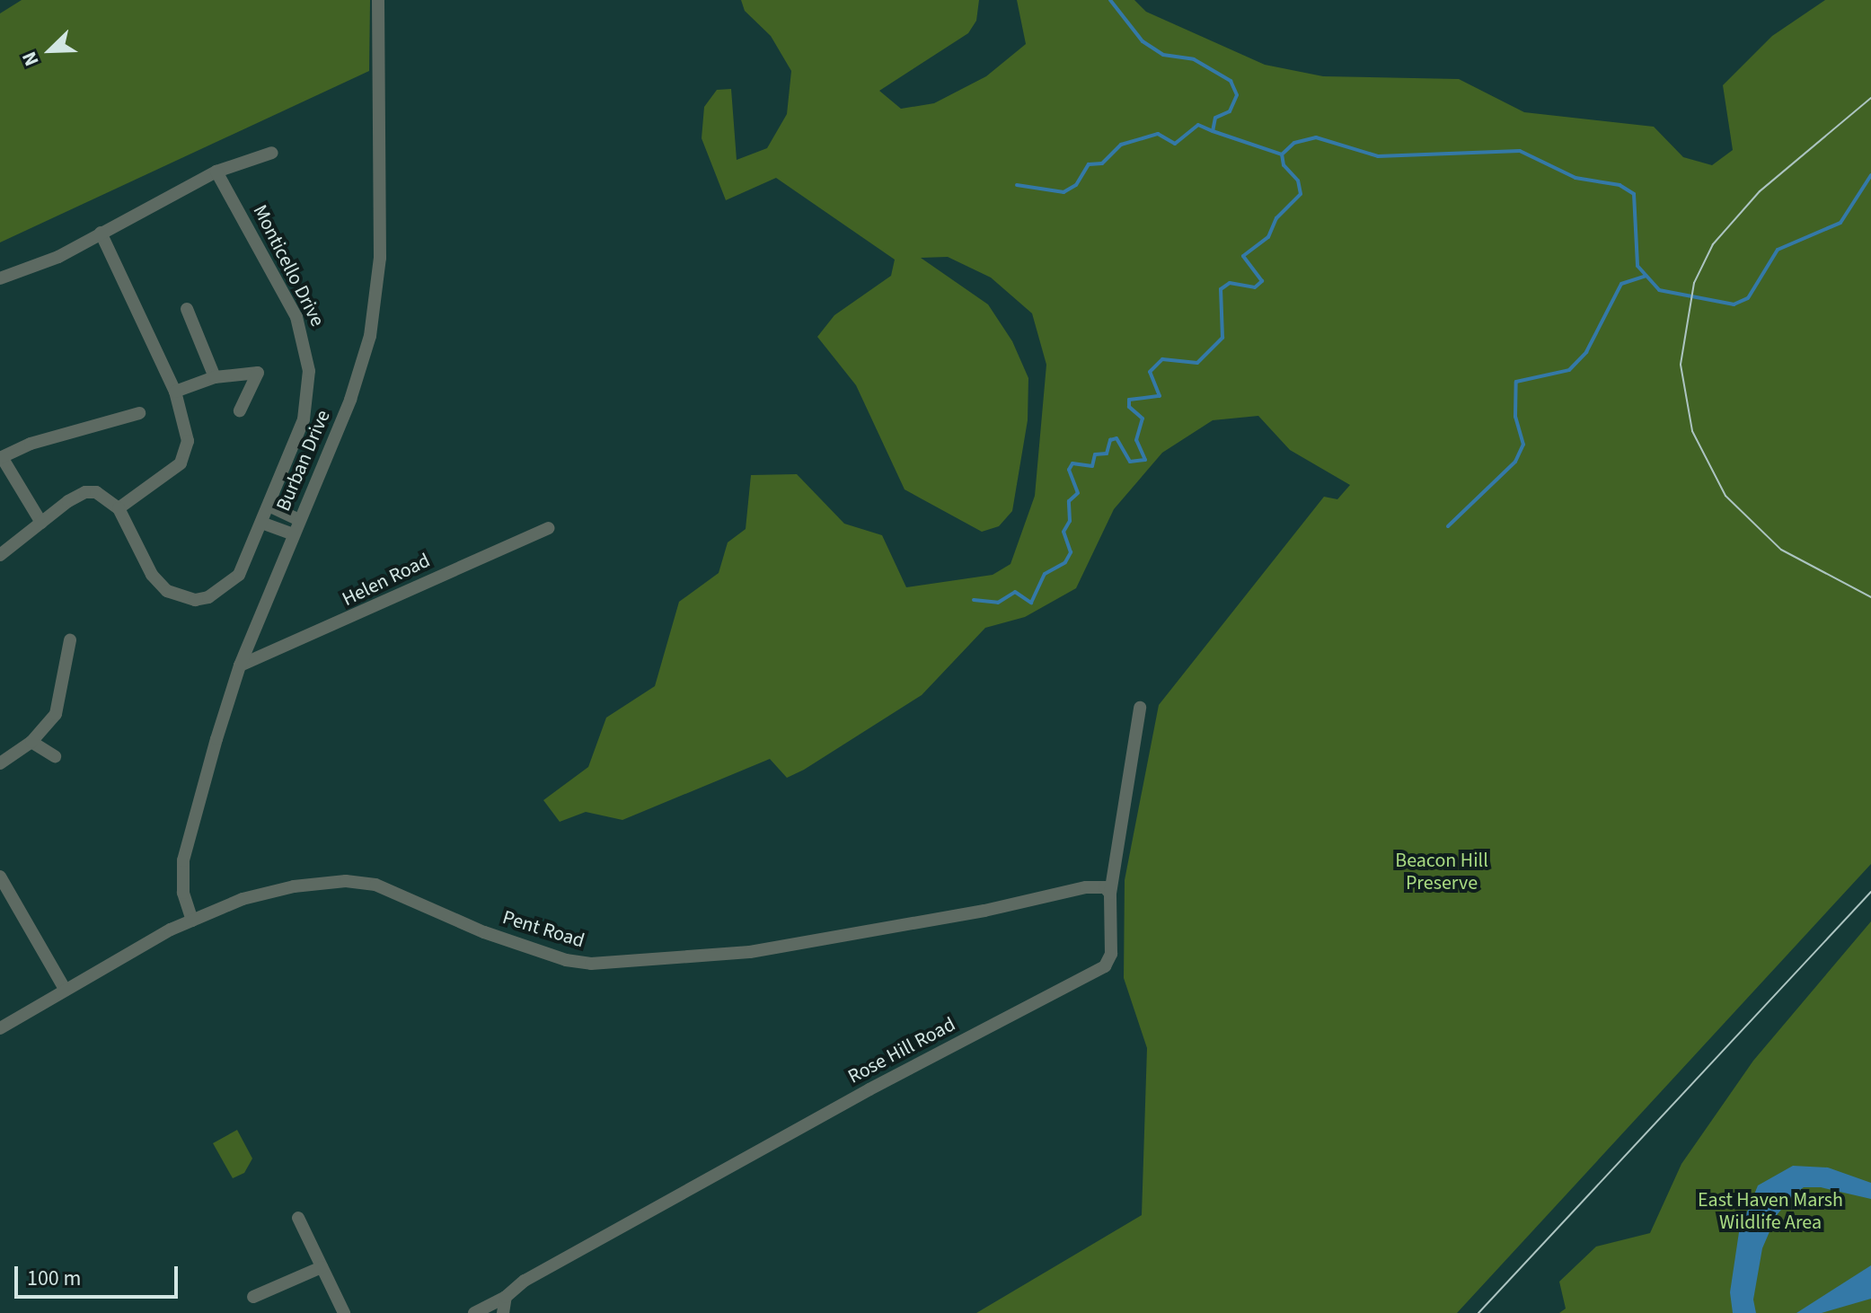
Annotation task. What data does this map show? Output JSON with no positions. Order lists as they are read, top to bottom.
{
  "streets": {
    "street": [
      "Monticello Drive",
      "Burban Drive",
      "Helen Road",
      "Pent Road",
      "Rose Hill Road"
    ]
  },
  "crossings": [
    ["Burban Drive", "Helen Road"],
    ["Burban Drive", "Pent Road"],
    ["Pent Road", "Rose Hill Road"]
  ],
  "parks": ["Beacon Hill Preserve", "East Haven Marsh Wildlife Area"],
  "scale_bar": "100 m",
  "north": "bottom left"
}
